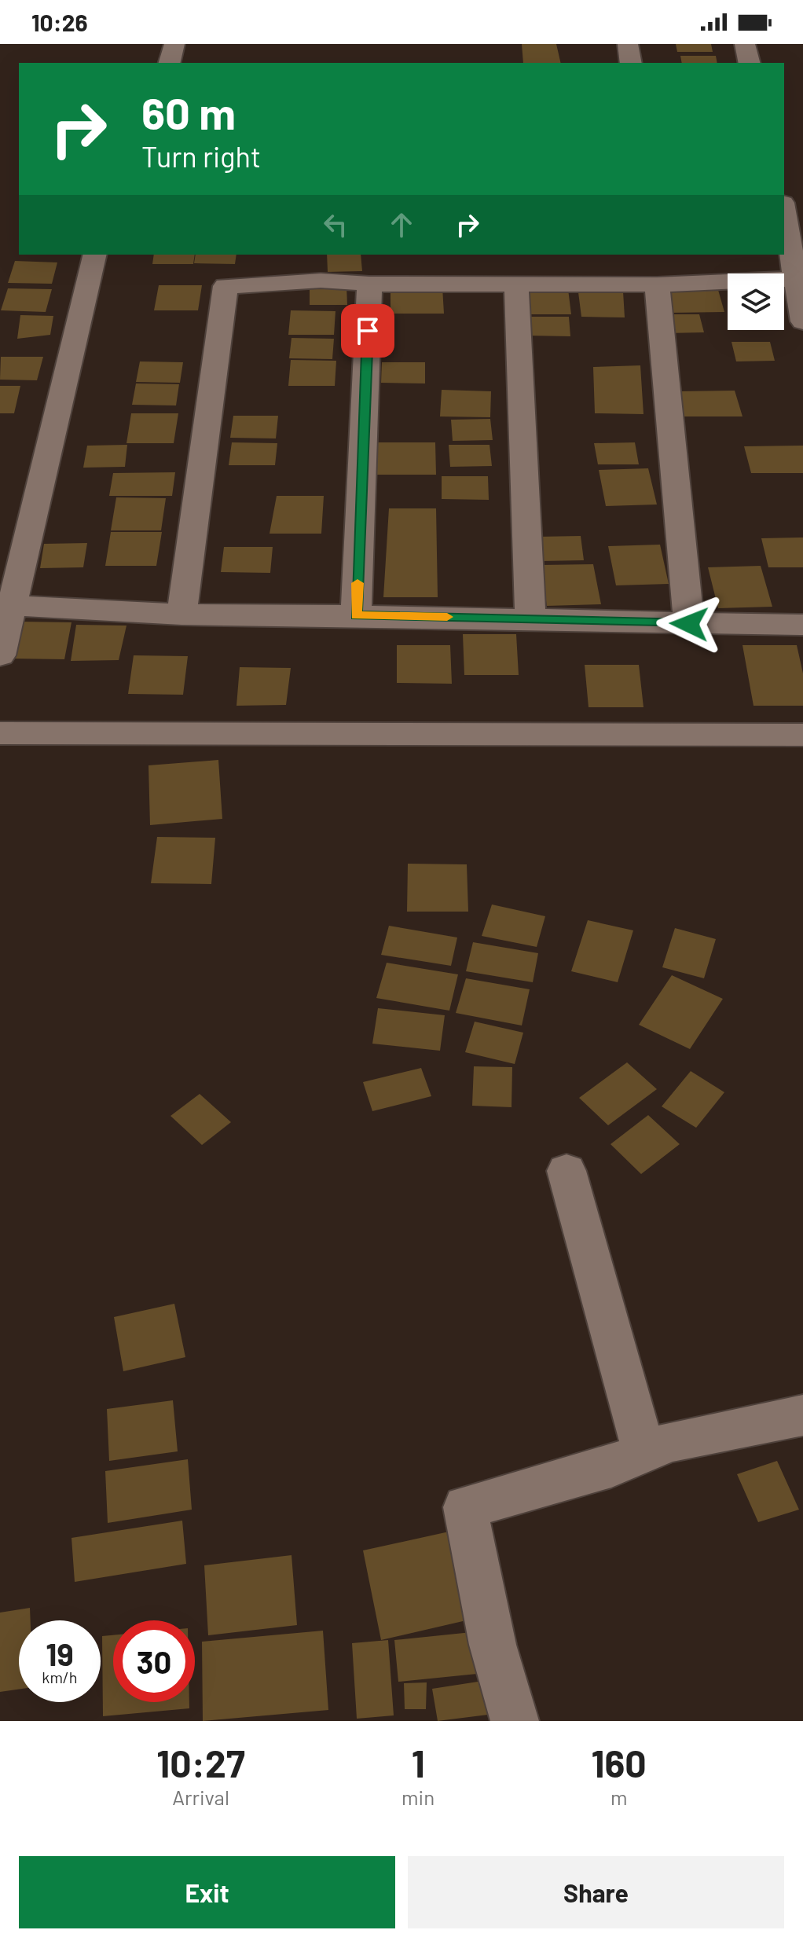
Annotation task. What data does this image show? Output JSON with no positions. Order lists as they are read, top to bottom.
{
  "page": {
    "status": "10:26",
    "turn": ["60 m", "Turn right"],
    "speed": "19 km/h",
    "limit": "30",
    "eta": [
      "10:27",
      "Arrival",
      "1",
      "min",
      "160",
      "m"
    ],
    "buttons": ["Exit", "Share"]
  }
}
